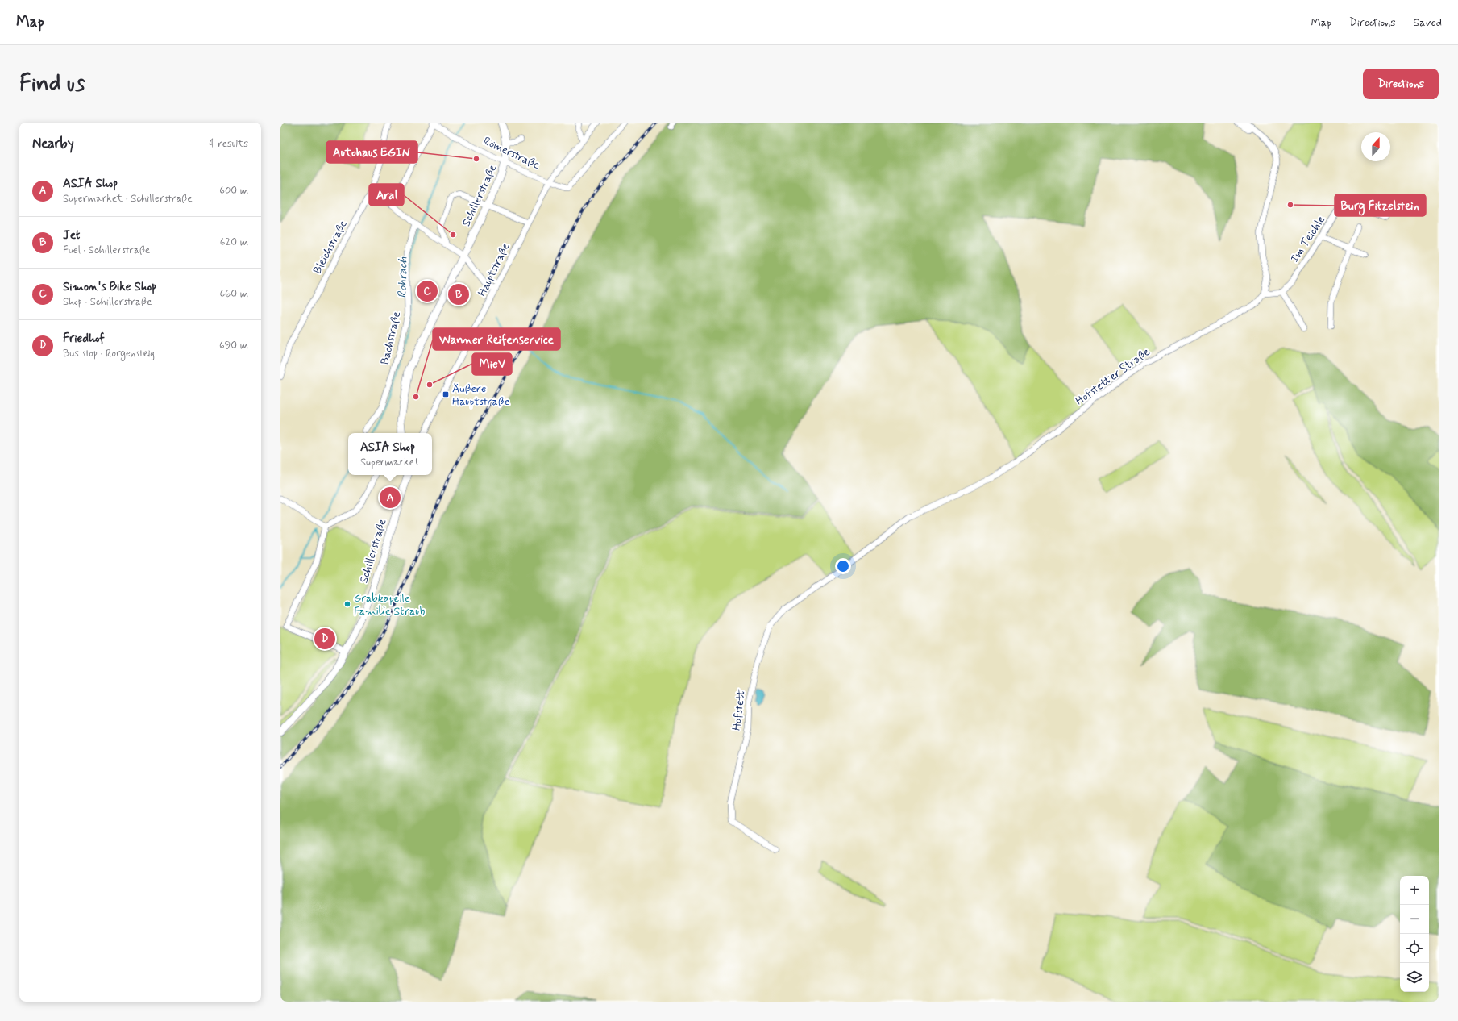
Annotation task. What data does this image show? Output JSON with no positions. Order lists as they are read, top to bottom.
{
  "streets": {
    "main road": ["Schillerstraße"],
    "street": [
      "Römerstraße",
      "Im Teichle",
      "Bleichstraße",
      "Hauptstraße",
      "Bachstraße",
      "Hofstetter Straße",
      "Hofstett"
    ]
  },
  "crossings": [
    ["Römerstraße", "Schillerstraße"],
    ["Römerstraße", "Hauptstraße"],
    ["Hofstetter Straße", "Hofstett"]
  ],
  "water": ["Rohrach"],
  "places": {
    "other": [
      "Autohaus EGIN",
      "Burg Fitzelstein",
      "Aral",
      "MieV",
      "Wanner Reifenservice",
      "Grabkapelle Familie Straub"
    ],
    "transit": ["Äußere Hauptstraße"]
  },
  "north": "top",
  "page": {
    "header": "Map",
    "nav": ["Map", "Directions", "Saved"],
    "buttons": "Directions",
    "title": "Find us",
    "heading": ["Nearby", "4 results"],
    "list": [
      {
        "mark": "A",
        "name": "ASIA Shop",
        "note": "Supermarket · Schillerstraße",
        "value": "600 m"
      },
      {
        "mark": "B",
        "name": "Jet",
        "note": "Fuel · Schillerstraße",
        "value": "620 m"
      },
      {
        "mark": "C",
        "name": "Simon's Bike Shop",
        "note": "Shop · Schillerstraße",
        "value": "660 m"
      },
      {
        "mark": "D",
        "name": "Friedhof",
        "note": "Bus stop · Rorgensteig",
        "value": "690 m"
      }
    ],
    "pins": [
      "C",
      "B",
      "A",
      "D"
    ],
    "popup": ["ASIA Shop", "Supermarket"],
    "map_buttons": ["+", "−"]
  }
}
